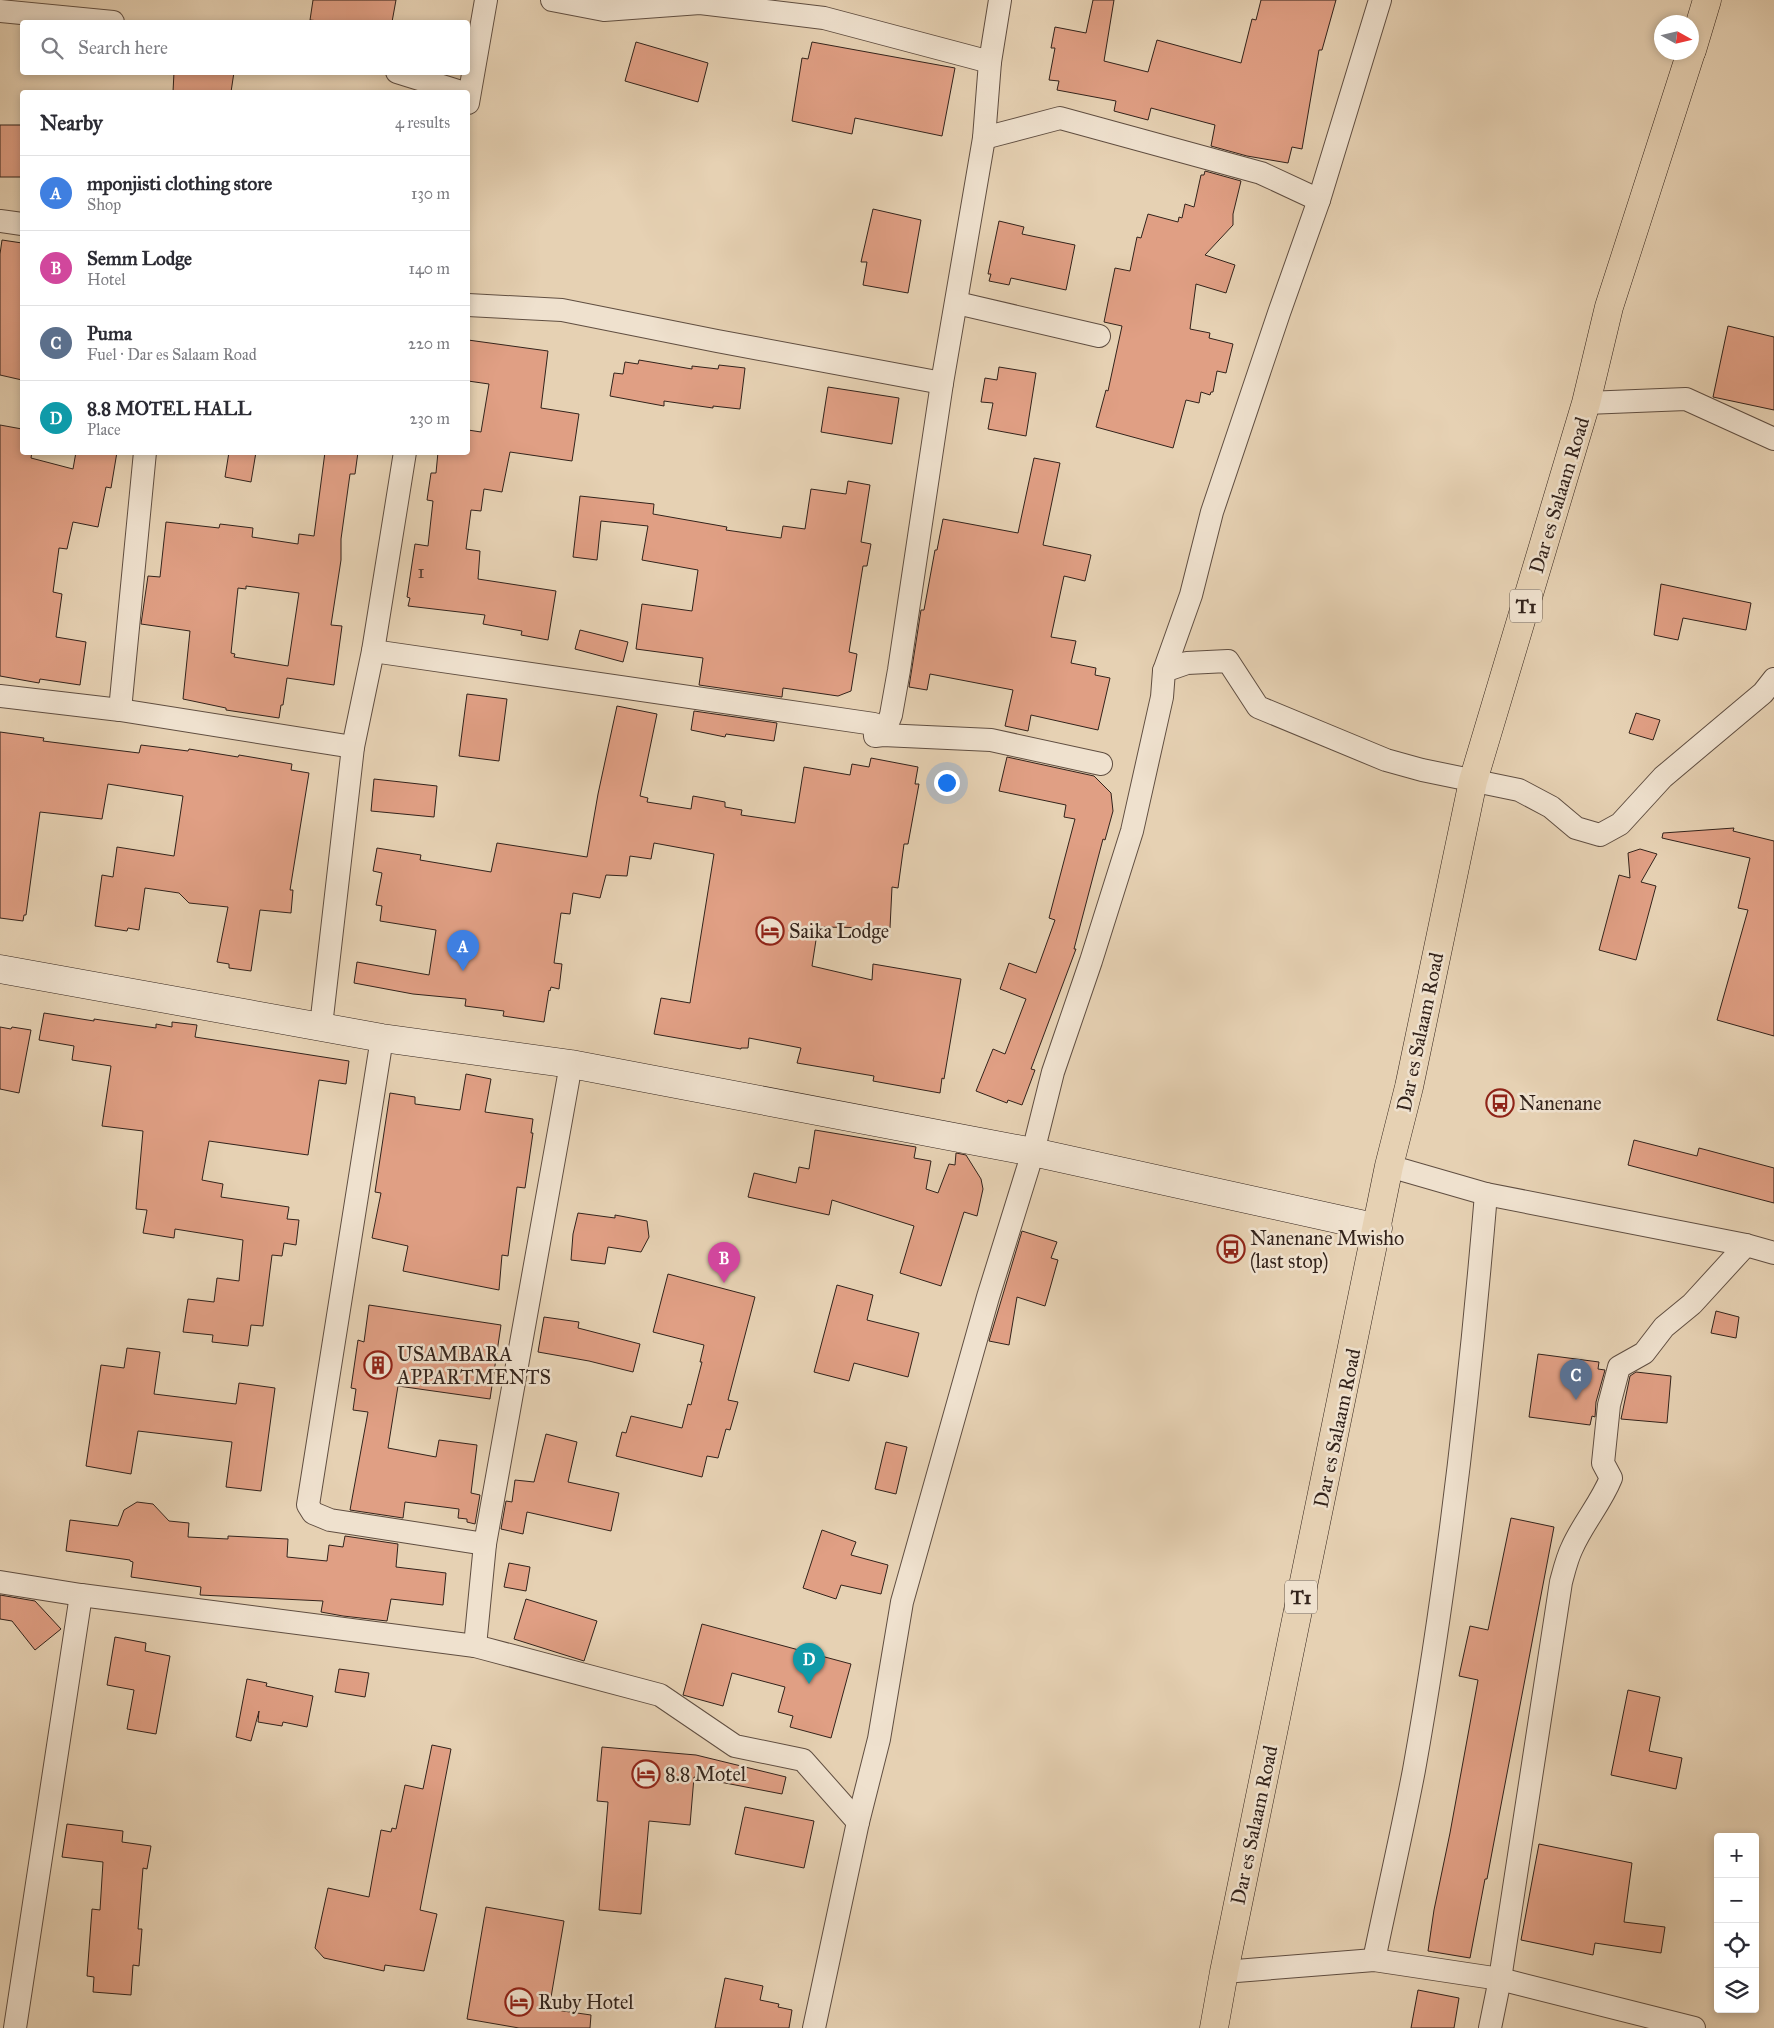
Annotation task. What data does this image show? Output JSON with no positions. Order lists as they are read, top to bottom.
{
  "streets": {
    "highway": ["Dar es Salaam Road", "T1"]
  },
  "places": {
    "hotel": ["Saika Lodge", "8.8 Motel", "Ruby Hotel"],
    "bus stop": ["Nanenane", "Nanenane Mwisho (last stop)"],
    "building": ["USAMBARA APPARTMENTS"]
  },
  "house_numbers": ["1"],
  "north": "right",
  "page": {
    "search": "Search here",
    "heading": ["Nearby", "4 results"],
    "list": [
      {
        "mark": "A",
        "name": "mponjisti clothing store",
        "note": "Shop",
        "value": "130 m"
      },
      {
        "mark": "B",
        "name": "Semm Lodge",
        "note": "Hotel",
        "value": "140 m"
      },
      {
        "mark": "C",
        "name": "Puma",
        "note": "Fuel · Dar es Salaam Road",
        "value": "220 m"
      },
      {
        "mark": "D",
        "name": "8.8 MOTEL HALL",
        "note": "Place",
        "value": "230 m"
      }
    ],
    "pins": [
      "A",
      "B",
      "C",
      "D"
    ],
    "map_buttons": ["+", "−"]
  }
}
